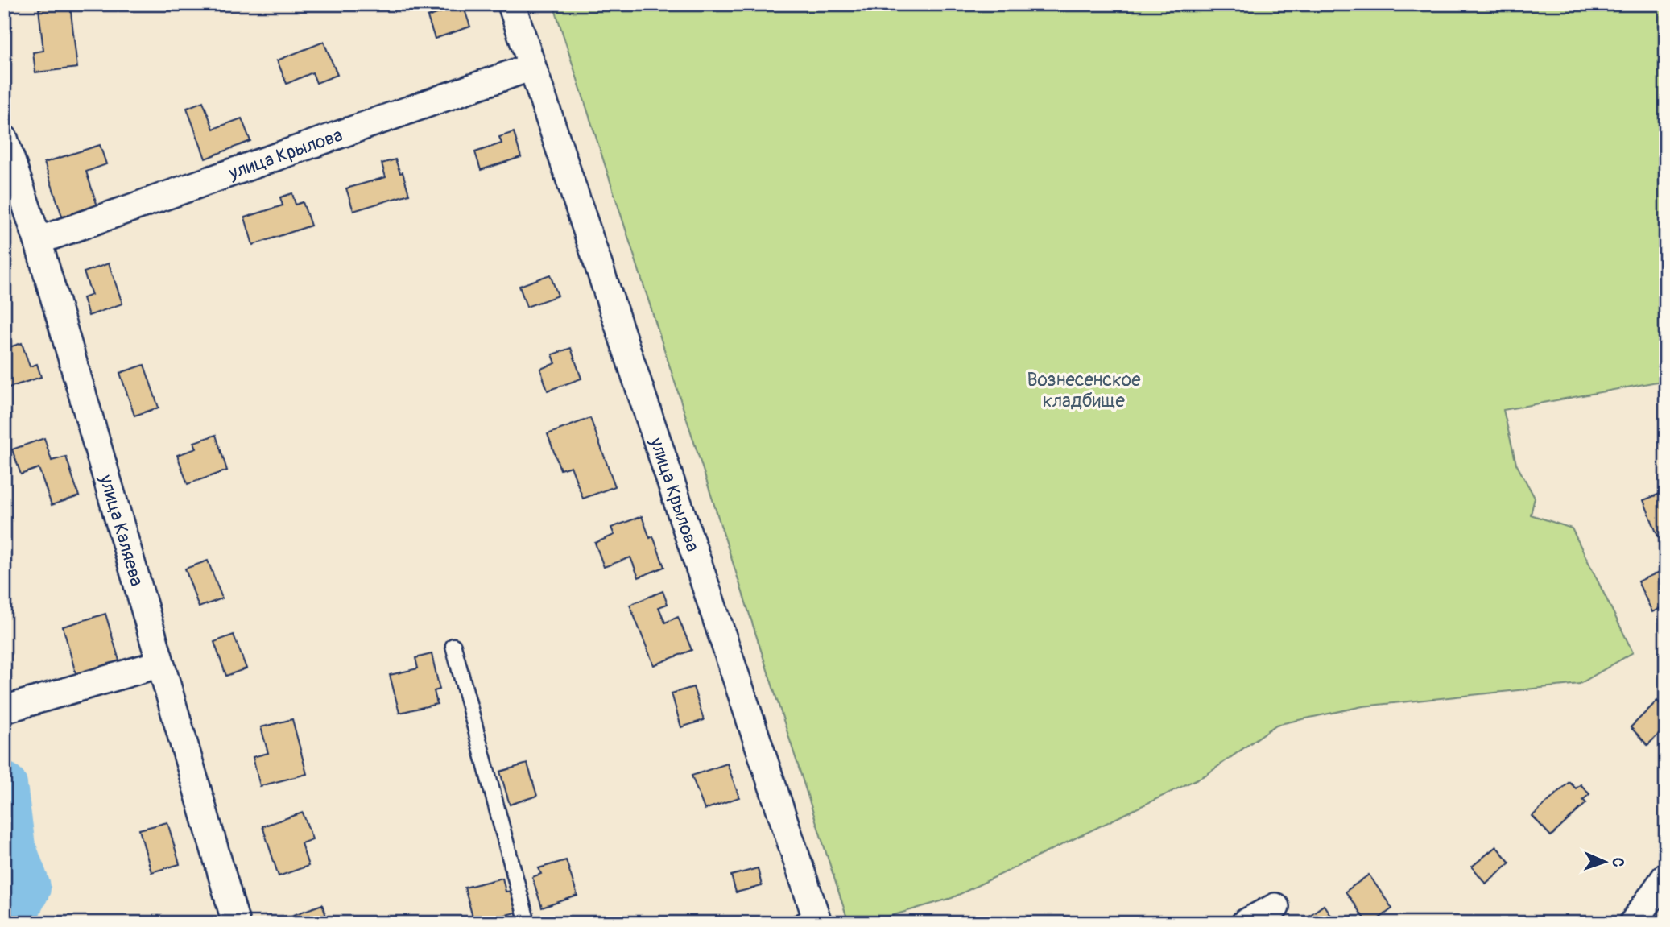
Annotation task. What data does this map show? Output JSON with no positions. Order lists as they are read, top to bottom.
{
  "streets": {
    "street": ["улица Крылова", "улица Каляева"]
  },
  "crossings": [
    ["улица Крылова", "улица Каляева"]
  ],
  "parks": ["Вознесенское кладбище"],
  "north": "right"
}
